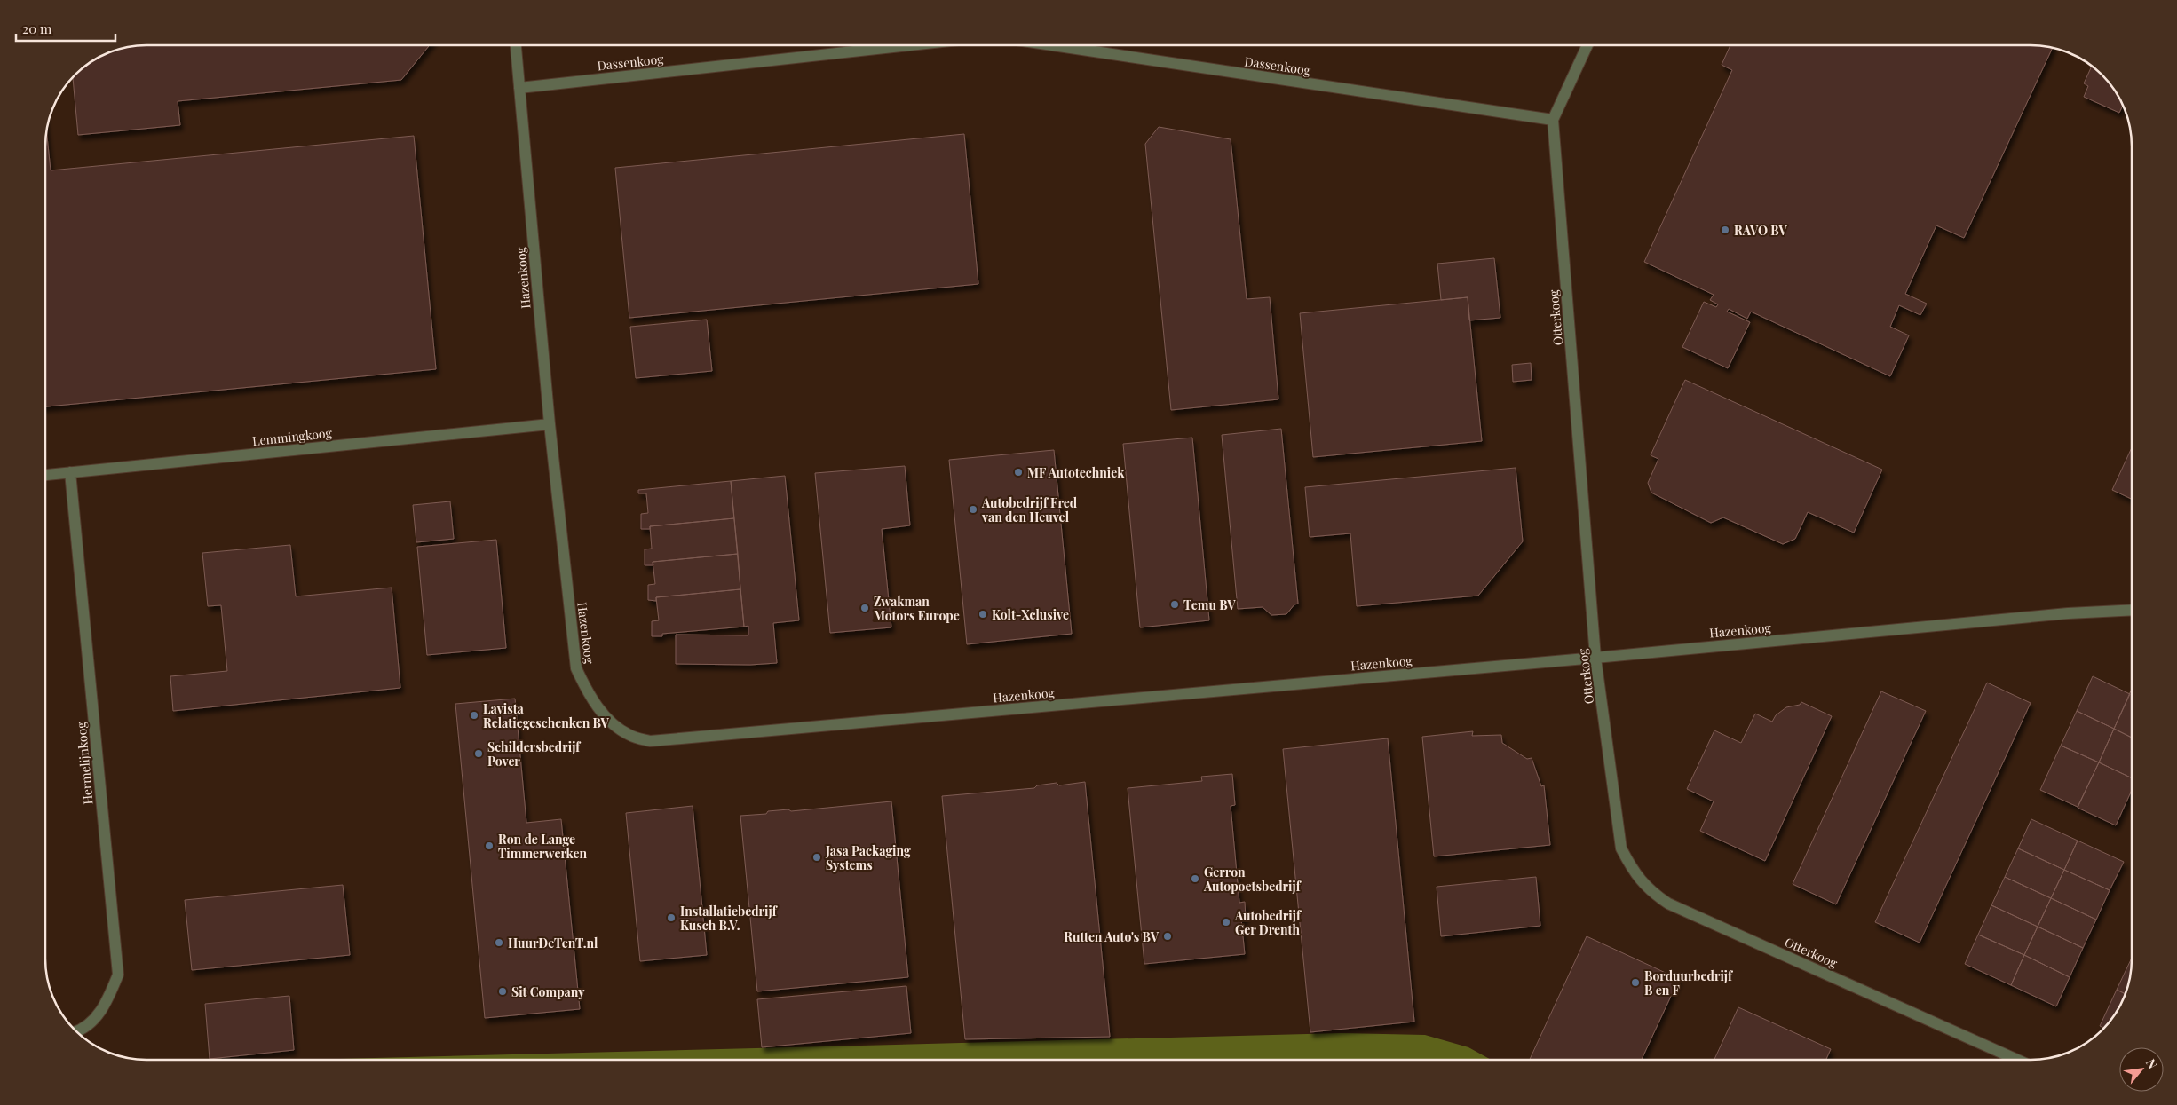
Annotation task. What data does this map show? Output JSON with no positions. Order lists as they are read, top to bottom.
{
  "streets": {
    "street": [
      "Dassenkoog",
      "Hazenkoog",
      "Otterkoog",
      "Lemmingkoog",
      "Hermelijnkoog"
    ]
  },
  "crossings": [
    ["Dassenkoog", "Hazenkoog"],
    ["Dassenkoog", "Otterkoog"],
    ["Hazenkoog", "Otterkoog"],
    ["Hazenkoog", "Lemmingkoog"],
    ["Lemmingkoog", "Hermelijnkoog"]
  ],
  "places": [
    "RAVO BV",
    "MF Autotechniek",
    "Autobedrijf Fred van den Heuvel",
    "Temu BV",
    "Zwakman Motors Europe",
    "Kolt-Xclusive",
    "Lavista Relatiegeschenken BV",
    "Schildersbedrijf Pover",
    "Ron de Lange Timmerwerken",
    "Jasa Packaging Systems",
    "Gerron Autopoetsbedrijf",
    "Installatiebedrijf Kusch B.V.",
    "Autobedrijf Ger Drenth",
    "Rutten Auto's BV",
    "HuurDeTenT.nl",
    "Borduurbedrijf B en F",
    "Sit Company"
  ],
  "scale_bar": "20 m",
  "north": "top right"
}
